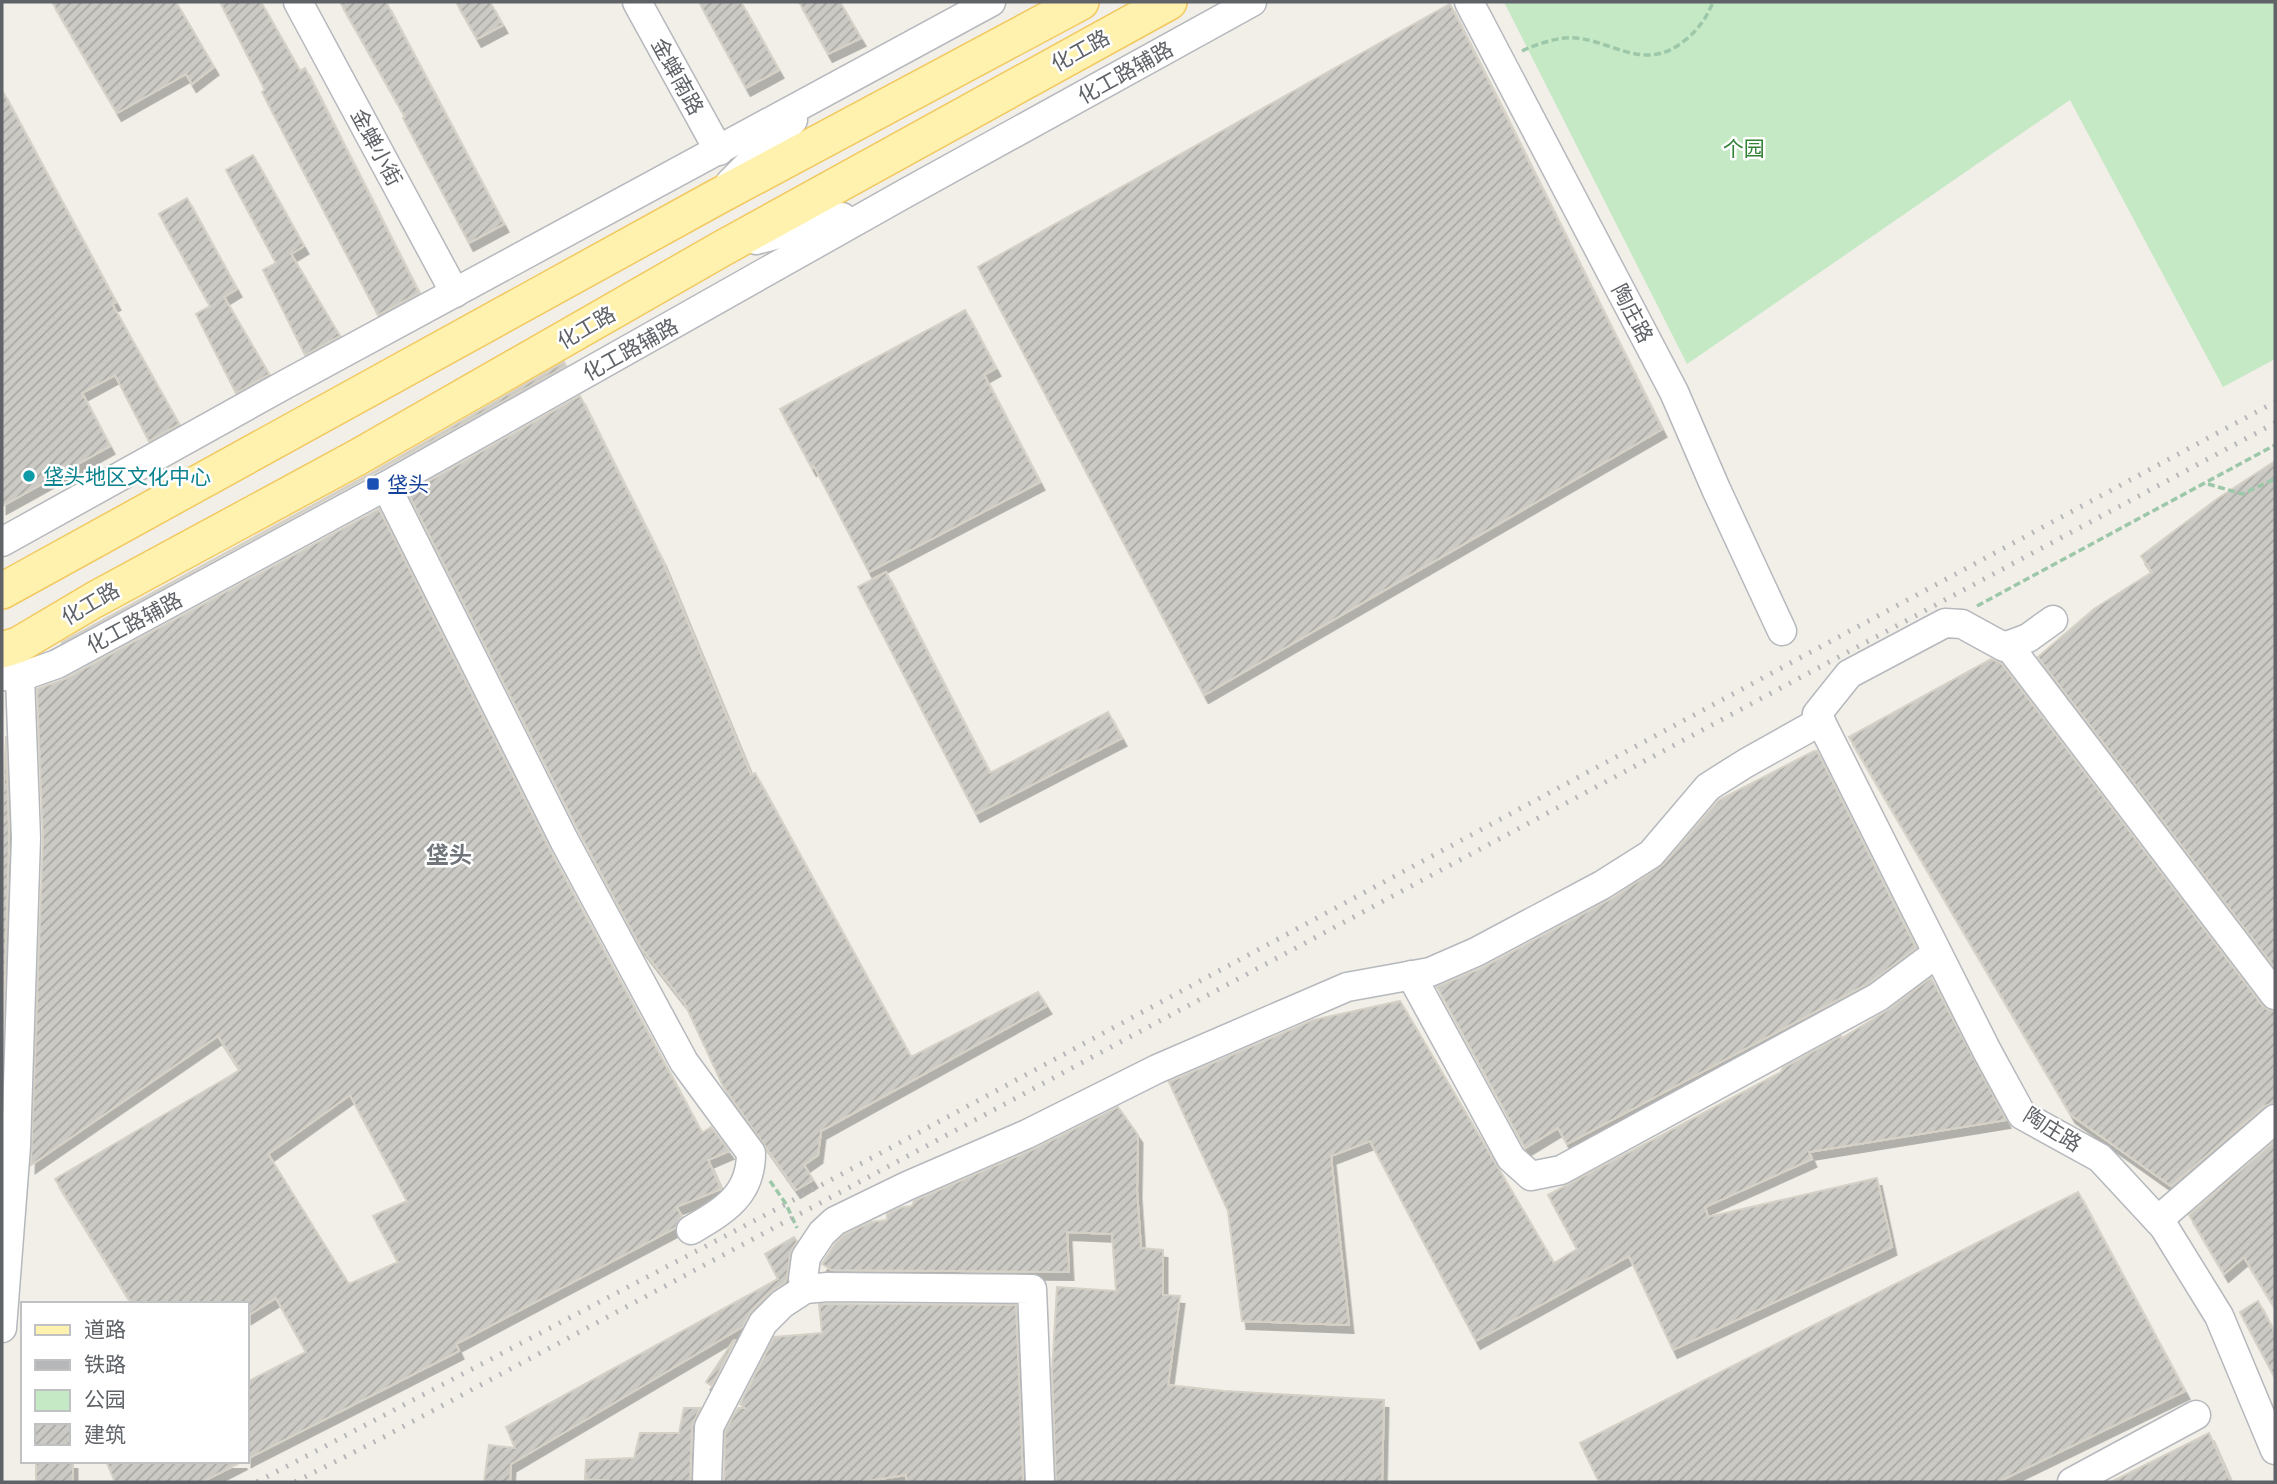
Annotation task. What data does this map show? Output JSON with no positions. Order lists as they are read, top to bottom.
{
  "streets": {
    "main road": ["化工路"],
    "street": [
      "化工路辅路",
      "金蝉南路",
      "金蝉小街",
      "陶庄路"
    ]
  },
  "crossings": [
    ["化工路", "化工路辅路"]
  ],
  "districts": ["垡头"],
  "parks": ["个园"],
  "places": {
    "other": ["垡头地区文化中心"],
    "transit": ["垡头"]
  },
  "legend": [
    "道路",
    "铁路",
    "公园",
    "建筑"
  ]
}
